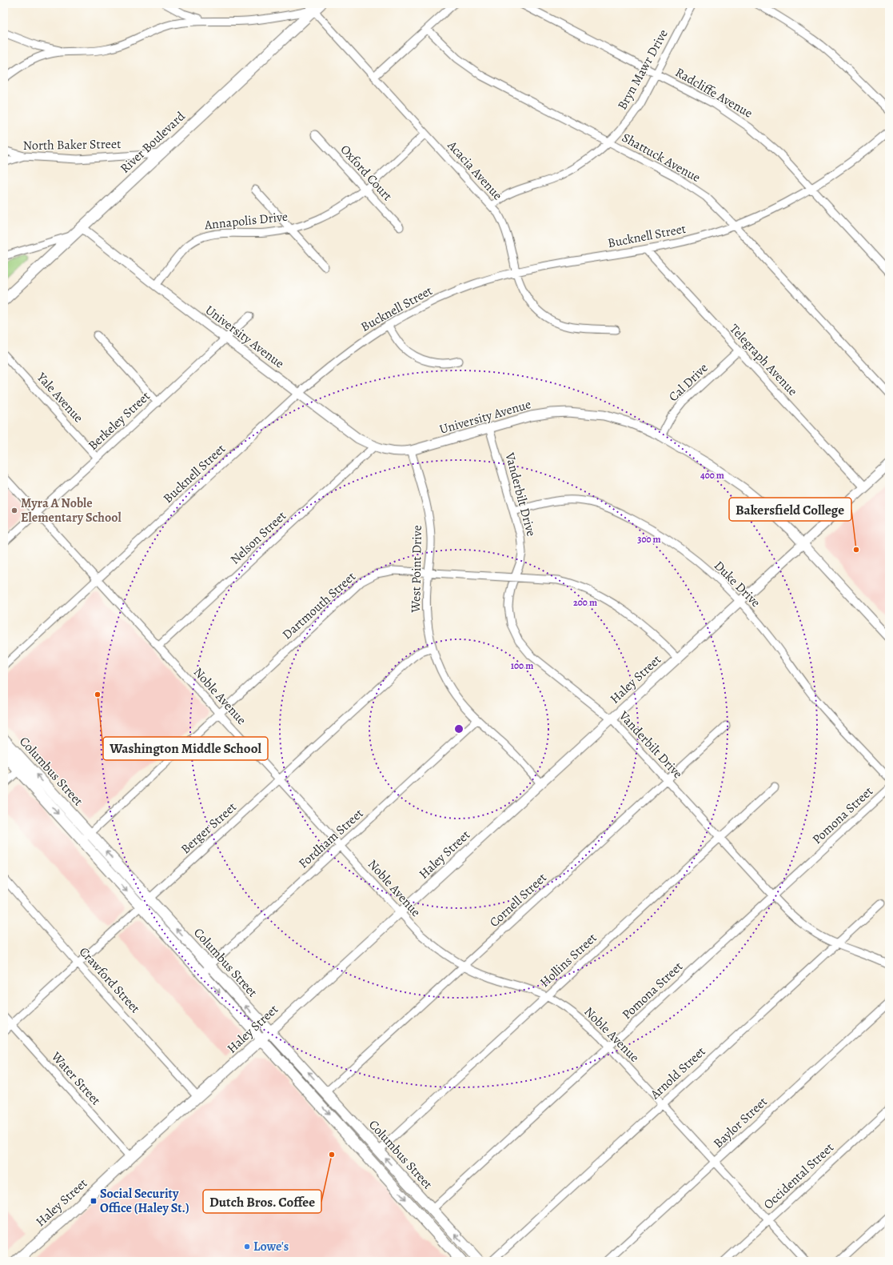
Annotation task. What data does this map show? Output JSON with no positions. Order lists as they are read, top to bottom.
{
  "streets": {
    "main road": ["River Boulevard", "Haley Street", "Columbus Street"],
    "street": [
      "Bryn Mawr Drive",
      "Radcliffe Avenue",
      "North Baker Street",
      "Shattuck Avenue",
      "Acacia Avenue",
      "Oxford Court",
      "Annapolis Drive",
      "Bucknell Street",
      "University Avenue",
      "Telegraph Avenue",
      "Cal Drive",
      "Yale Avenue",
      "Berkeley Street",
      "Vanderbilt Drive",
      "Nelson Street",
      "West Point Drive",
      "Duke Drive",
      "Dartmouth Street",
      "Noble Avenue",
      "Pomona Street",
      "Berger Street",
      "Fordham Street",
      "Cornell Street",
      "Hollins Street",
      "Crawford Street",
      "Arnold Street",
      "Water Street",
      "Baylor Street",
      "Occidental Street"
    ]
  },
  "crossings": [
    ["Bryn Mawr Drive", "Radcliffe Avenue"],
    ["Bryn Mawr Drive", "Shattuck Avenue"],
    ["Bryn Mawr Drive", "Acacia Avenue"],
    ["Radcliffe Avenue", "Bucknell Street"],
    ["River Boulevard", "North Baker Street"],
    ["River Boulevard", "Acacia Avenue"],
    ["River Boulevard", "University Avenue"],
    ["Shattuck Avenue", "Bucknell Street"],
    ["Acacia Avenue", "Annapolis Drive"],
    ["Acacia Avenue", "Bucknell Street"],
    ["Oxford Court", "Annapolis Drive"],
    ["Annapolis Drive", "University Avenue"],
    ["Bucknell Street", "University Avenue"],
    ["Bucknell Street", "Telegraph Avenue"],
    ["Bucknell Street", "Noble Avenue"],
    ["University Avenue", "Cal Drive"],
    ["University Avenue", "Berkeley Street"],
    ["University Avenue", "Vanderbilt Drive"],
    ["University Avenue", "Nelson Street"],
    ["University Avenue", "West Point Drive"],
    ["University Avenue", "Haley Street"],
    ["Telegraph Avenue", "Cal Drive"],
    ["Telegraph Avenue", "Haley Street"],
    ["Yale Avenue", "Berkeley Street"],
    ["Berkeley Street", "Noble Avenue"],
    ["Vanderbilt Drive", "Duke Drive"],
    ["Vanderbilt Drive", "Dartmouth Street"],
    ["Vanderbilt Drive", "Haley Street"],
    ["Vanderbilt Drive", "Pomona Street"],
    ["Vanderbilt Drive", "Cornell Street"],
    ["Vanderbilt Drive", "Hollins Street"],
    ["Vanderbilt Drive", "Arnold Street"],
    ["Nelson Street", "Noble Avenue"],
    ["West Point Drive", "Dartmouth Street"],
    ["West Point Drive", "Haley Street"],
    ["West Point Drive", "Berger Street"],
    ["West Point Drive", "Fordham Street"],
    ["Duke Drive", "Haley Street"],
    ["Dartmouth Street", "Haley Street"],
    ["Dartmouth Street", "Noble Avenue"],
    ["Dartmouth Street", "Columbus Street"],
    ["Haley Street", "Noble Avenue"],
    ["Haley Street", "Columbus Street"],
    ["Haley Street", "Crawford Street"],
    ["Haley Street", "Water Street"],
    ["Noble Avenue", "Pomona Street"],
    ["Noble Avenue", "Berger Street"],
    ["Noble Avenue", "Fordham Street"],
    ["Noble Avenue", "Cornell Street"],
    ["Noble Avenue", "Hollins Street"],
    ["Noble Avenue", "Arnold Street"],
    ["Noble Avenue", "Baylor Street"],
    ["Noble Avenue", "Occidental Street"],
    ["Columbus Street", "Pomona Street"],
    ["Columbus Street", "Berger Street"],
    ["Columbus Street", "Fordham Street"],
    ["Columbus Street", "Cornell Street"],
    ["Columbus Street", "Hollins Street"],
    ["Berger Street", "Crawford Street"],
    ["Berger Street", "Water Street"]
  ],
  "places": {
    "other": [
      "Myra A Noble Elementary School",
      "Bakersfield College",
      "Washington Middle School",
      "Dutch Bros. Coffee",
      "Lowe's"
    ],
    "transit": ["Social Security Office (Haley St.)"]
  },
  "rings": [
    "400 m",
    "300 m",
    "200 m",
    "100 m"
  ]
}
